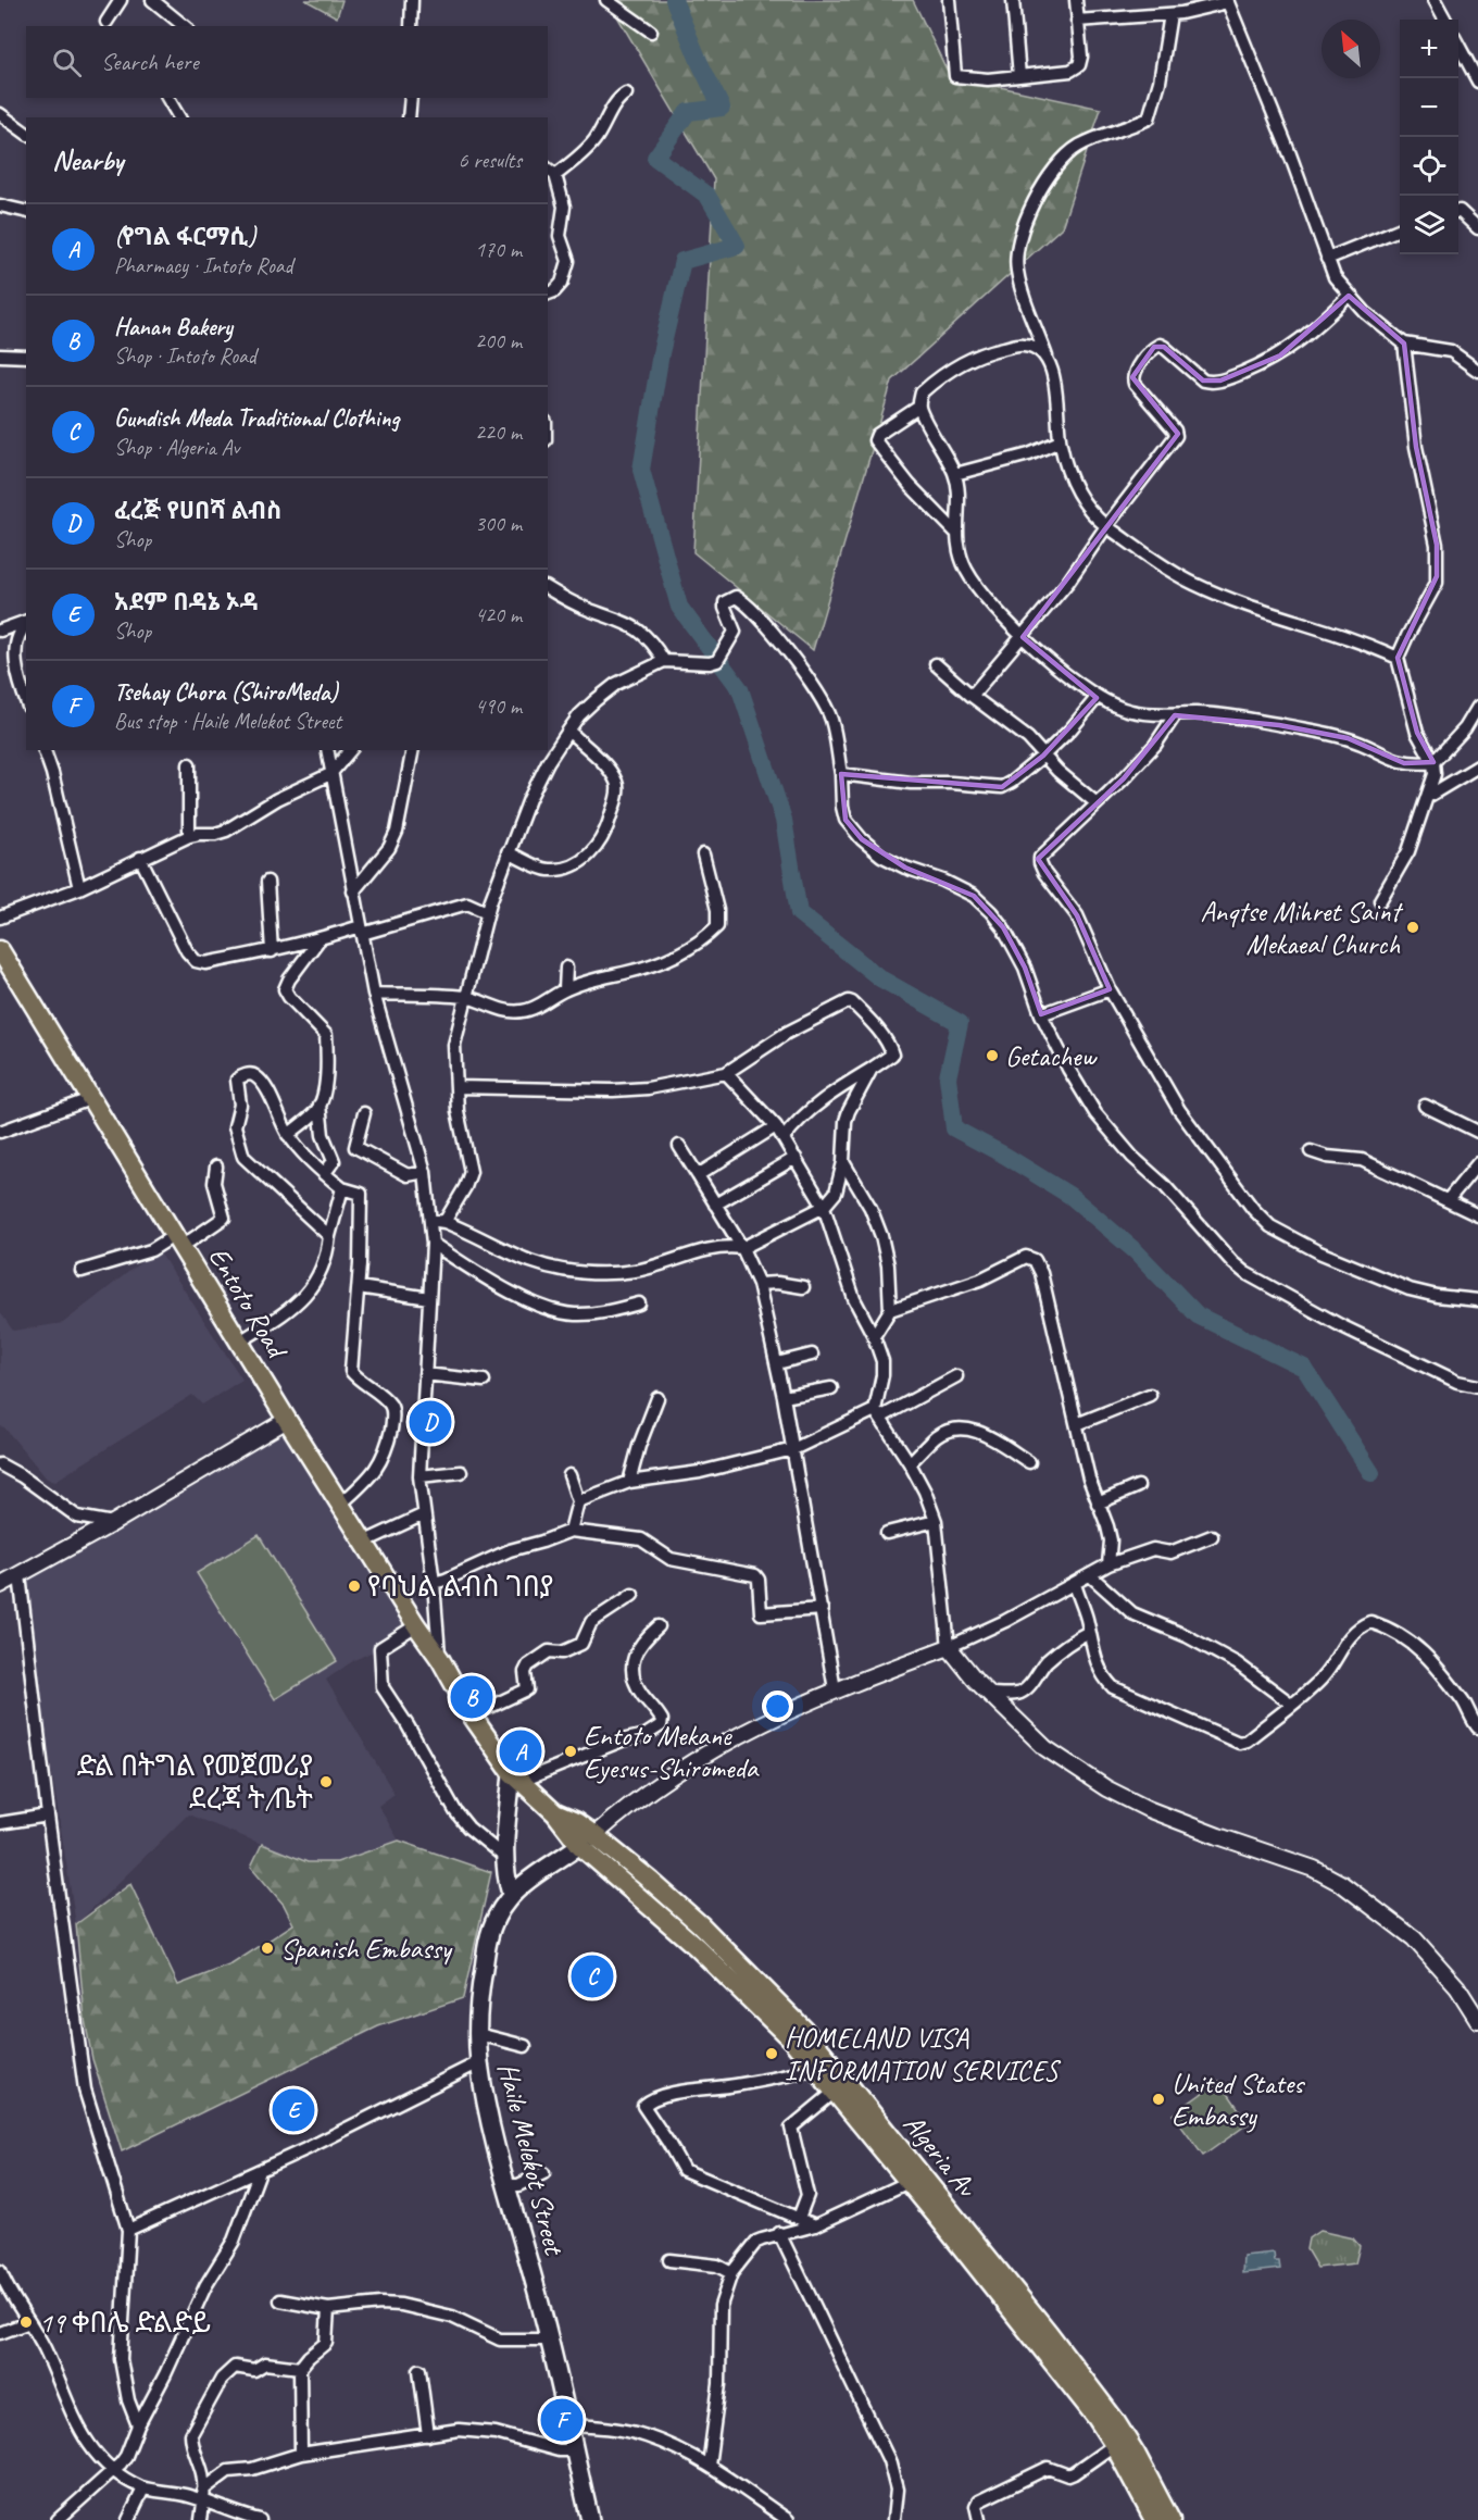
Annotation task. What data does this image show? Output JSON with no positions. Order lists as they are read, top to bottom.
{
  "streets": {
    "main road": ["Entoto Road", "Algeria Av", "Haile Melekot Street"]
  },
  "crossings": [
    ["Entoto Road", "Algeria Av"],
    ["Entoto Road", "Haile Melekot Street"],
    ["Algeria Av", "Haile Melekot Street"]
  ],
  "places": [
    "Anqtse Mihret Saint Mekaeal Church",
    "Getachew",
    "የባህል ልብስ ገበያ",
    "Entoto Mekane Eyesus-Shiromeda",
    "ድል በትግል የመጀመሪያ ደረጃ ት/ቤት",
    "Spanish Embassy",
    "HOMELAND VISA INFORMATION SERVICES",
    "United States Embassy",
    "19 ቀበሌ ድልድይ"
  ],
  "north": "top left",
  "page": {
    "map_buttons": ["+", "−"],
    "search": "Search here",
    "heading": ["Nearby", "6 results"],
    "list": [
      {
        "mark": "A",
        "name": "(የግል ፋርማሲ)",
        "note": "Pharmacy · Intoto Road",
        "value": "170 m"
      },
      {
        "mark": "B",
        "name": "Hanan Bakery",
        "note": "Shop · Intoto Road",
        "value": "200 m"
      },
      {
        "mark": "C",
        "name": "Gundish Meda Traditional Clothing",
        "note": "Shop · Algeria Av",
        "value": "220 m"
      },
      {
        "mark": "D",
        "name": "ፈረጅ የሀበሻ ልብስ",
        "note": "Shop",
        "value": "300 m"
      },
      {
        "mark": "E",
        "name": "አደም በዳኔ ኦዳ",
        "note": "Shop",
        "value": "420 m"
      },
      {
        "mark": "F",
        "name": "Tsehay Chora (ShiroMeda)",
        "note": "Bus stop · Haile Melekot Street",
        "value": "490 m"
      }
    ],
    "pins": [
      "D",
      "B",
      "A",
      "C",
      "E",
      "F"
    ]
  }
}
